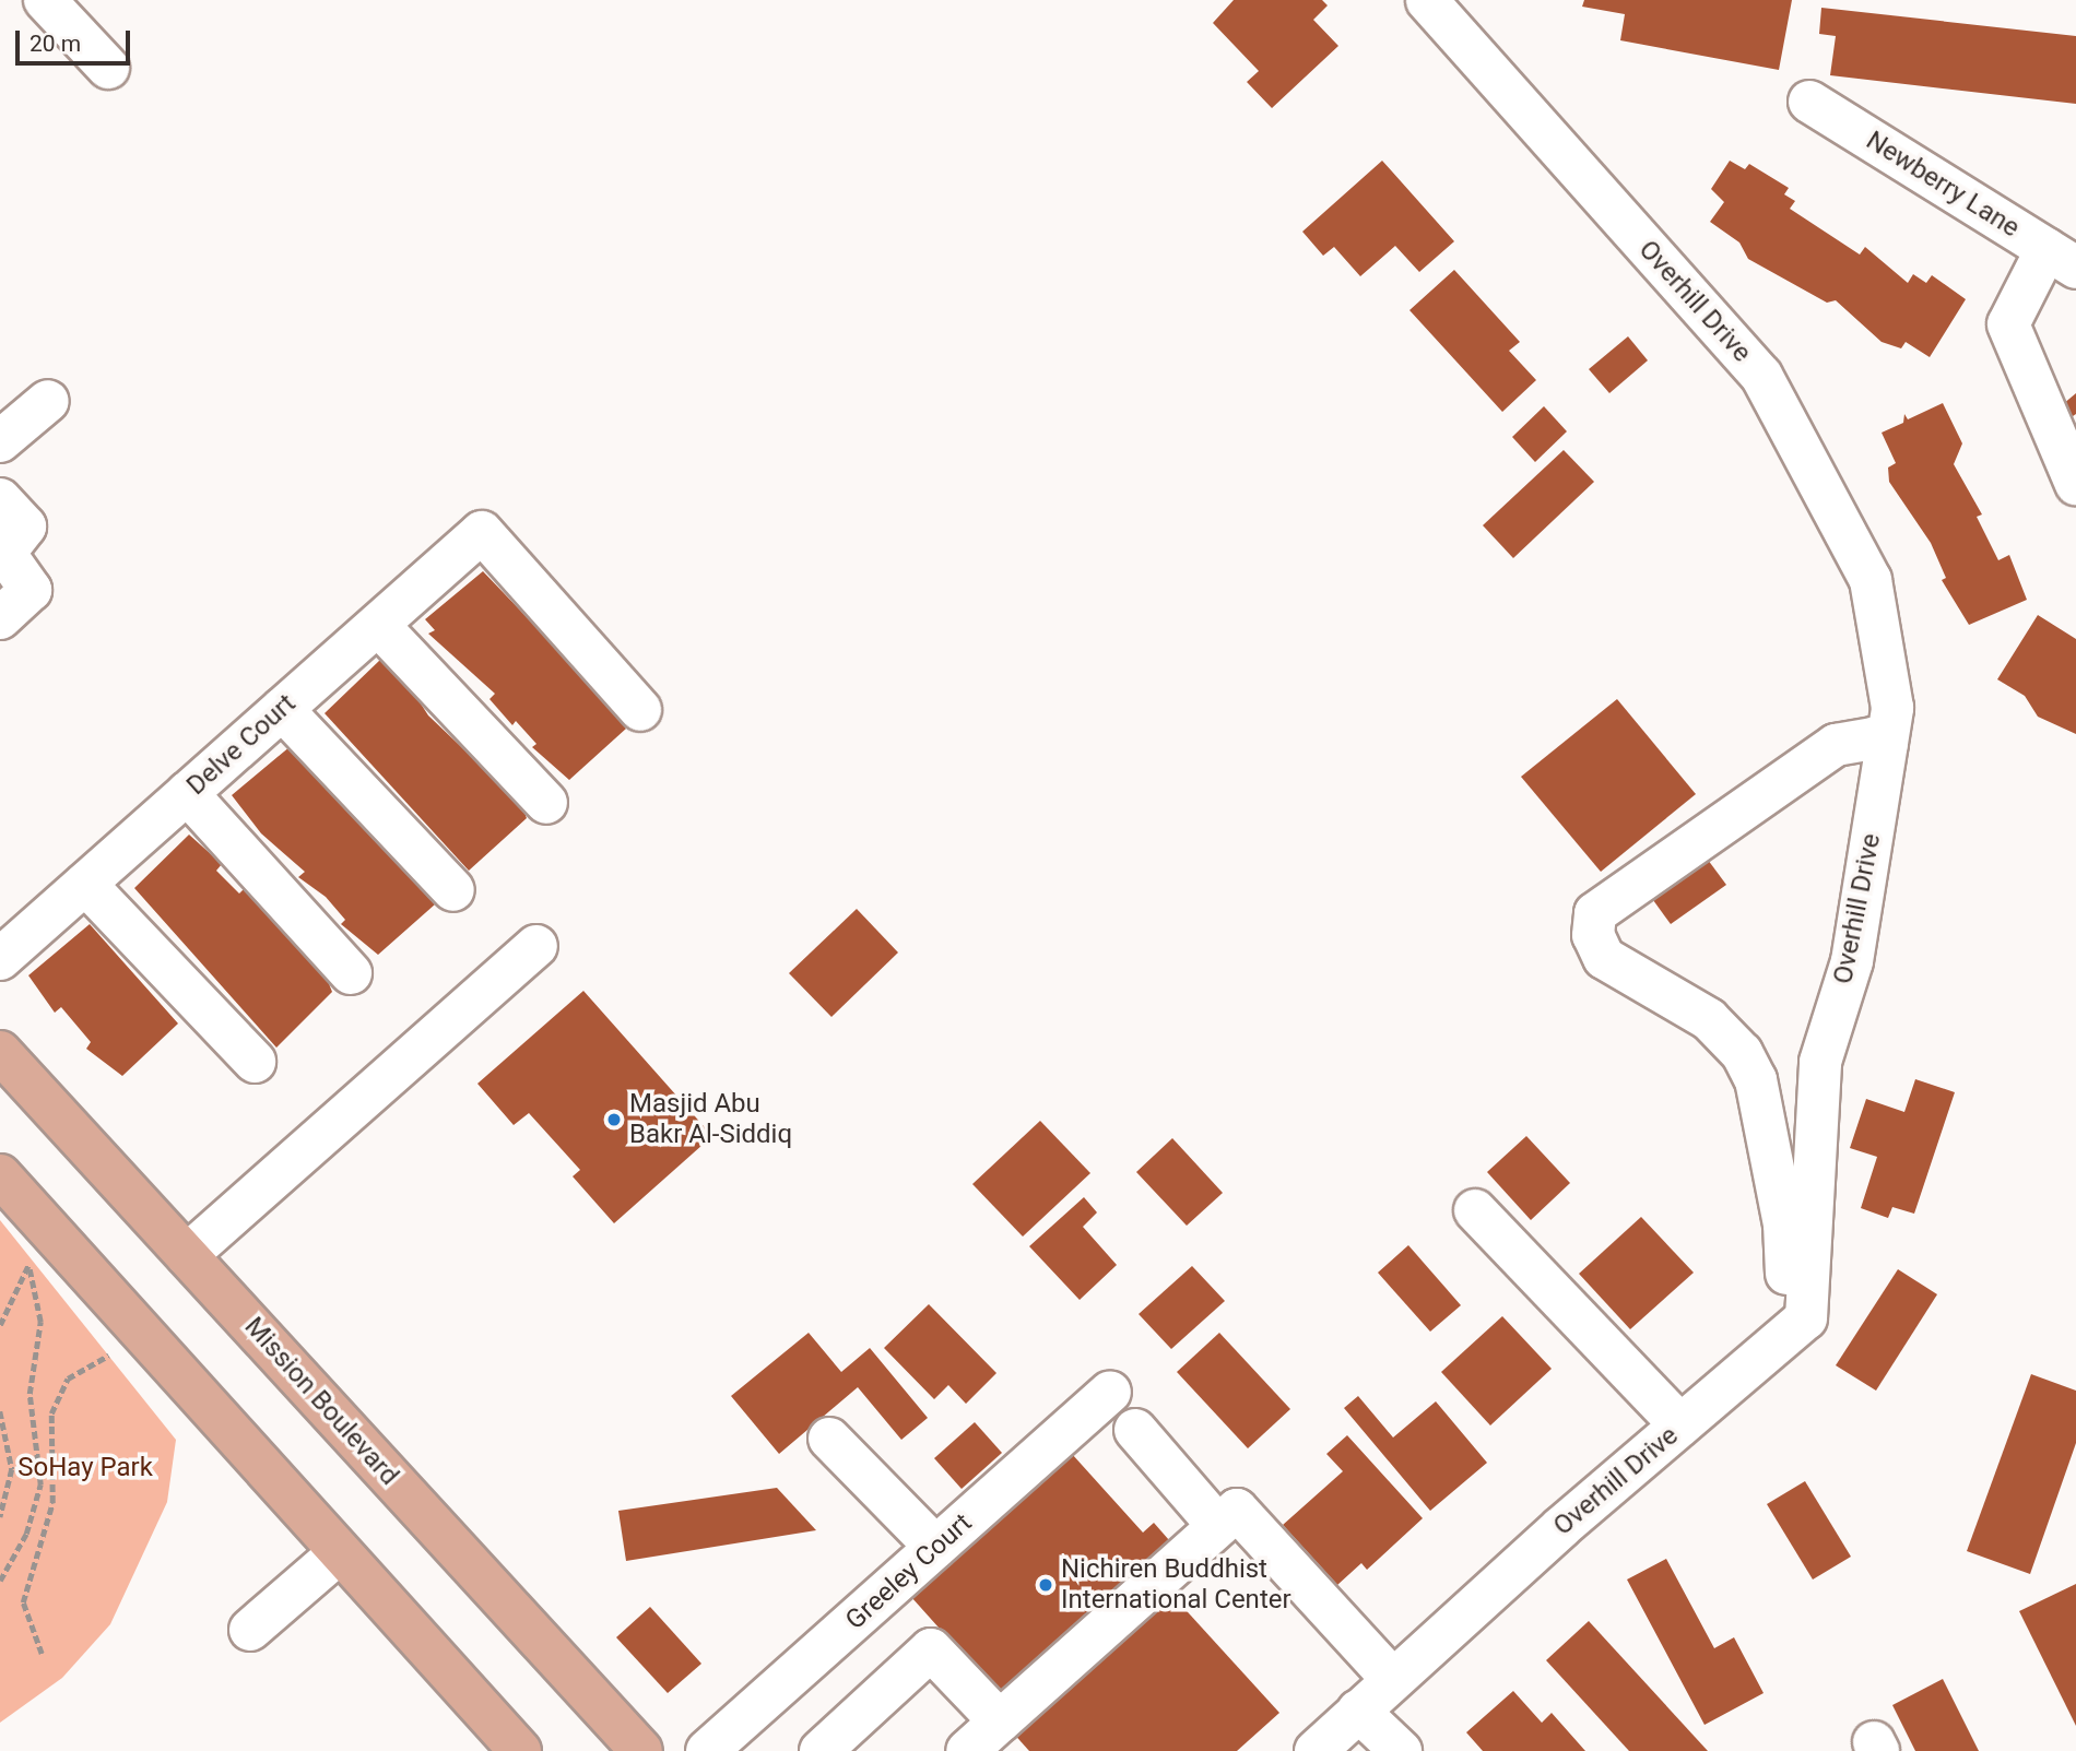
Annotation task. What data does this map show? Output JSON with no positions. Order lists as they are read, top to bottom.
{
  "streets": {
    "main road": ["Mission Boulevard"],
    "street": [
      "Newberry Lane",
      "Overhill Drive",
      "Delve Court",
      "Greeley Court"
    ]
  },
  "parks": ["SoHay Park"],
  "places": ["Masjid Abu Bakr Al-Siddiq", "Nichiren Buddhist International Center"],
  "scale_bar": "20 m"
}
